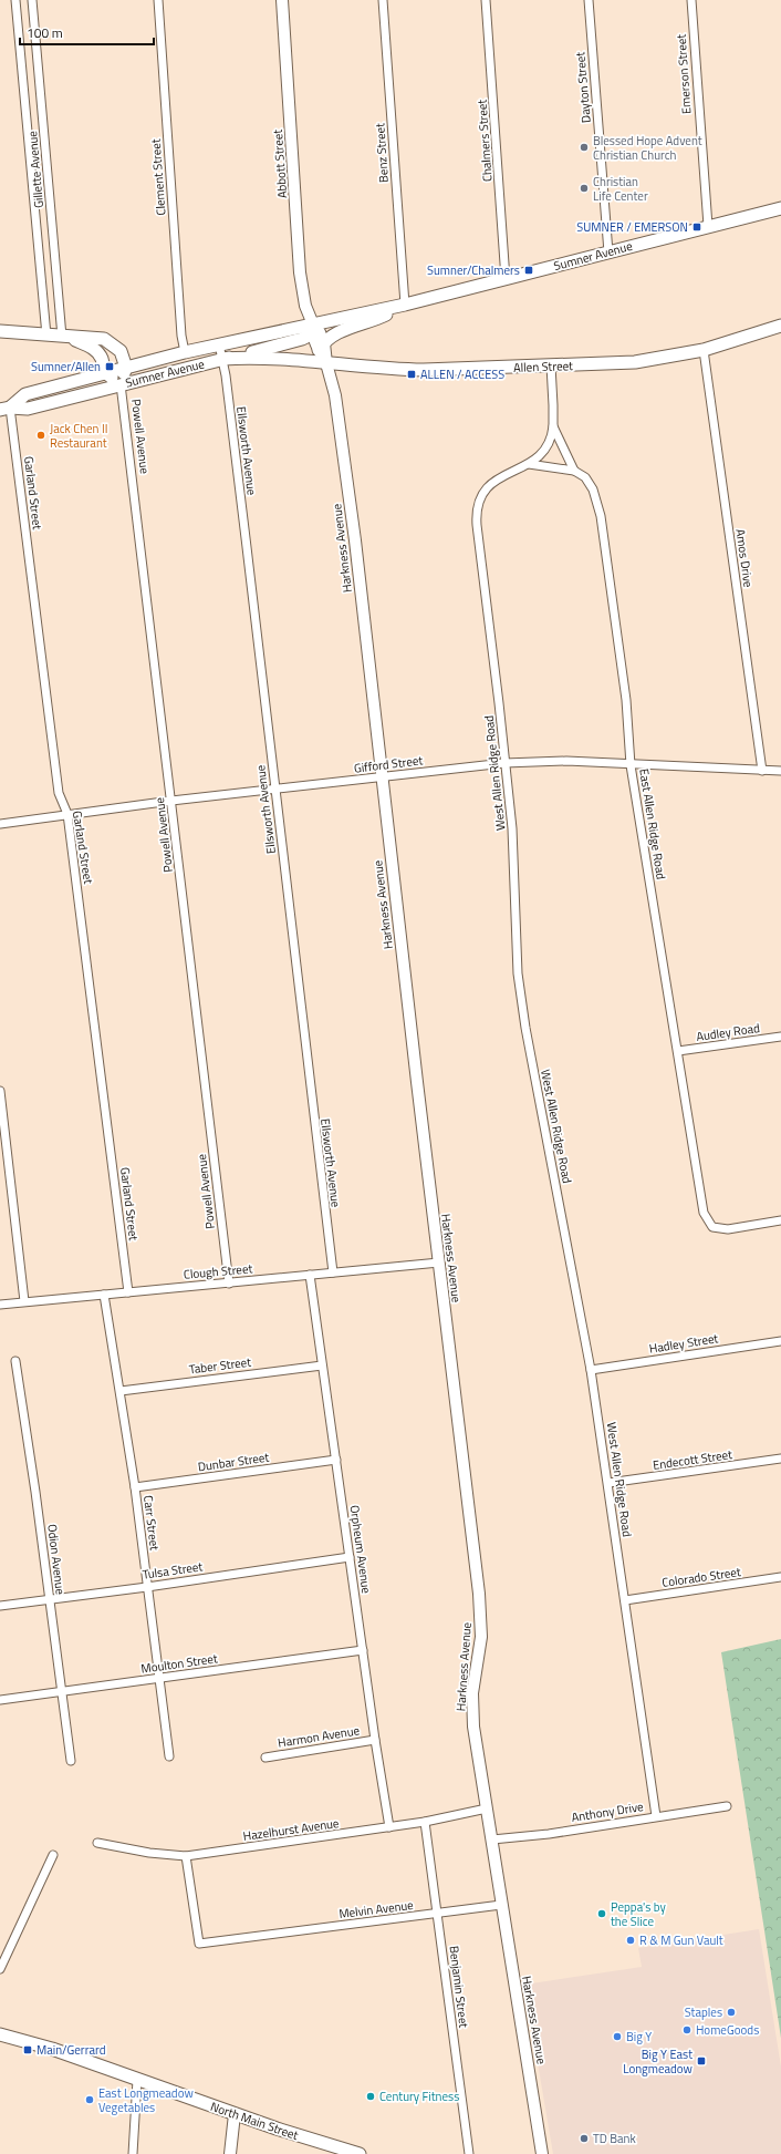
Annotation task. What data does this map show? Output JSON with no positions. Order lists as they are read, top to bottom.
{
  "streets": {
    "main road": [
      "Abbott Street",
      "Sumner Avenue",
      "Allen Street",
      "Harkness Avenue",
      "North Main Street"
    ],
    "street": [
      "Emerson Street",
      "Dayton Street",
      "Chalmers Street",
      "Benz Street",
      "Gillette Avenue",
      "Clement Street",
      "Powell Avenue",
      "Ellsworth Avenue",
      "Garland Street",
      "Amos Drive",
      "Gifford Street",
      "West Allen Ridge Road",
      "East Allen Ridge Road",
      "Audley Road",
      "Clough Street",
      "Hadley Street",
      "Taber Street",
      "Endecott Street",
      "Dunbar Street",
      "Carr Street",
      "Orpheum Avenue",
      "Odion Avenue",
      "Tulsa Street",
      "Colorado Street",
      "Moulton Street",
      "Harmon Avenue",
      "Anthony Drive",
      "Hazelhurst Avenue",
      "Melvin Avenue",
      "Benjamin Street"
    ]
  },
  "crossings": [
    ["Emerson Street", "Sumner Avenue"],
    ["Dayton Street", "Sumner Avenue"],
    ["Chalmers Street", "Sumner Avenue"],
    ["Benz Street", "Sumner Avenue"],
    ["Abbott Street", "Sumner Avenue"],
    ["Abbott Street", "Harkness Avenue"],
    ["Clement Street", "Sumner Avenue"],
    ["Sumner Avenue", "Allen Street"],
    ["Sumner Avenue", "Powell Avenue"],
    ["Sumner Avenue", "Ellsworth Avenue"],
    ["Sumner Avenue", "Garland Street"],
    ["Sumner Avenue", "Harkness Avenue"],
    ["Allen Street", "Ellsworth Avenue"],
    ["Allen Street", "Harkness Avenue"],
    ["Allen Street", "Amos Drive"],
    ["Allen Street", "East Allen Ridge Road"],
    ["Powell Avenue", "Gifford Street"],
    ["Powell Avenue", "Clough Street"],
    ["Ellsworth Avenue", "Gifford Street"],
    ["Ellsworth Avenue", "Clough Street"],
    ["Garland Street", "Gifford Street"],
    ["Garland Street", "Clough Street"],
    ["Harkness Avenue", "Gifford Street"],
    ["Harkness Avenue", "Clough Street"],
    ["Harkness Avenue", "Anthony Drive"],
    ["Harkness Avenue", "Hazelhurst Avenue"],
    ["Harkness Avenue", "Melvin Avenue"],
    ["Amos Drive", "Gifford Street"],
    ["Gifford Street", "West Allen Ridge Road"],
    ["Gifford Street", "East Allen Ridge Road"],
    ["West Allen Ridge Road", "East Allen Ridge Road"],
    ["West Allen Ridge Road", "Hadley Street"],
    ["West Allen Ridge Road", "Endecott Street"],
    ["West Allen Ridge Road", "Colorado Street"],
    ["West Allen Ridge Road", "Anthony Drive"],
    ["East Allen Ridge Road", "Audley Road"],
    ["Clough Street", "Carr Street"],
    ["Clough Street", "Orpheum Avenue"],
    ["Taber Street", "Carr Street"],
    ["Taber Street", "Orpheum Avenue"],
    ["Dunbar Street", "Carr Street"],
    ["Dunbar Street", "Orpheum Avenue"],
    ["Carr Street", "Tulsa Street"],
    ["Carr Street", "Moulton Street"],
    ["Orpheum Avenue", "Tulsa Street"],
    ["Orpheum Avenue", "Moulton Street"],
    ["Orpheum Avenue", "Harmon Avenue"],
    ["Orpheum Avenue", "Hazelhurst Avenue"],
    ["Odion Avenue", "Tulsa Street"],
    ["Odion Avenue", "Moulton Street"],
    ["Hazelhurst Avenue", "Melvin Avenue"],
    ["Hazelhurst Avenue", "Benjamin Street"],
    ["Melvin Avenue", "Benjamin Street"]
  ],
  "places": {
    "other": [
      "Blessed Hope Advent Christian Church",
      "Christian Life Center",
      "Jack Chen II Restaurant",
      "Peppa's by the Slice",
      "R & M Gun Vault",
      "Staples",
      "HomeGoods",
      "Big Y",
      "Century Fitness",
      "East Longmeadow Vegetables",
      "TD Bank"
    ],
    "transit": [
      "SUMNER / EMERSON",
      "Sumner/Chalmers",
      "Sumner/Allen",
      "ALLEN / ACCESS",
      "Main/Gerrard",
      "Big Y East Longmeadow"
    ]
  },
  "scale_bar": "100 m"
}
